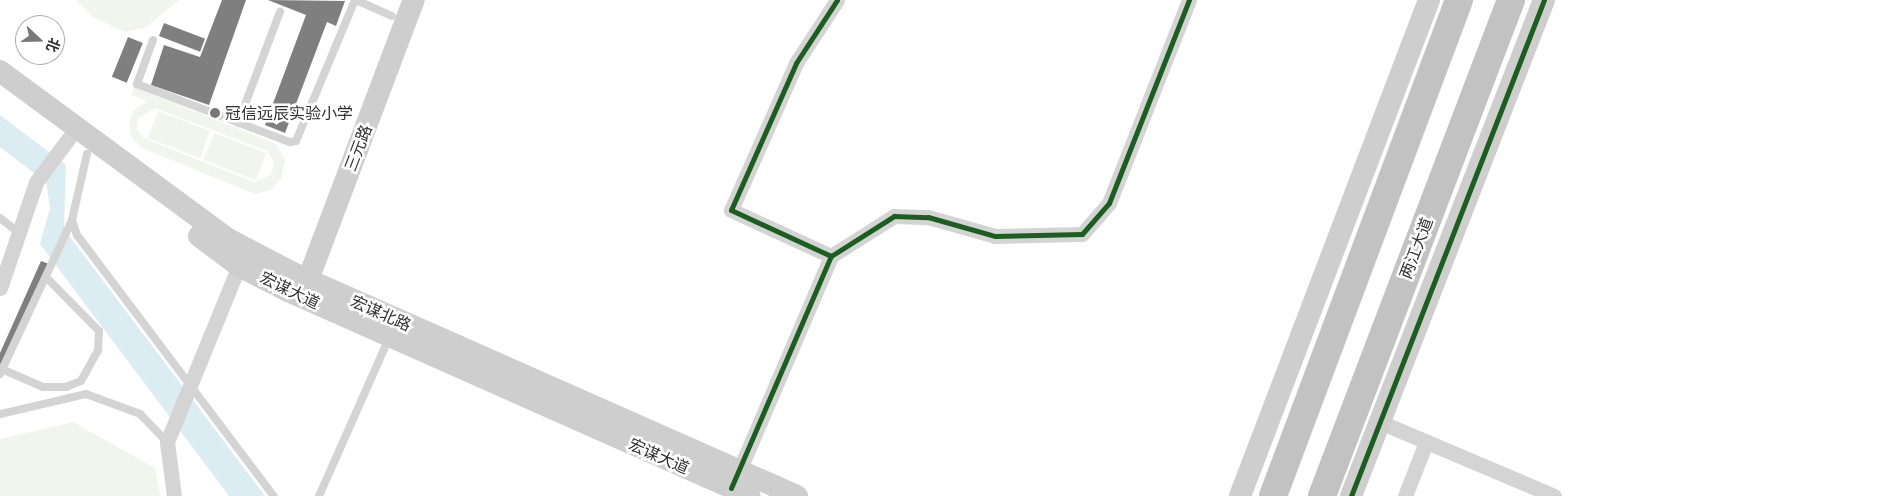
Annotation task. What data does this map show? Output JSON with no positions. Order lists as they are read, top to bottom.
{
  "streets": {
    "highway": ["两江大道"],
    "main road": ["三元路", "宏谋大道", "宏谋北路"]
  },
  "crossings": [
    ["三元路", "宏谋大道"],
    ["三元路", "宏谋北路"],
    ["宏谋大道", "宏谋北路"]
  ],
  "places": ["冠信远辰实验小学"],
  "north": "right"
}
